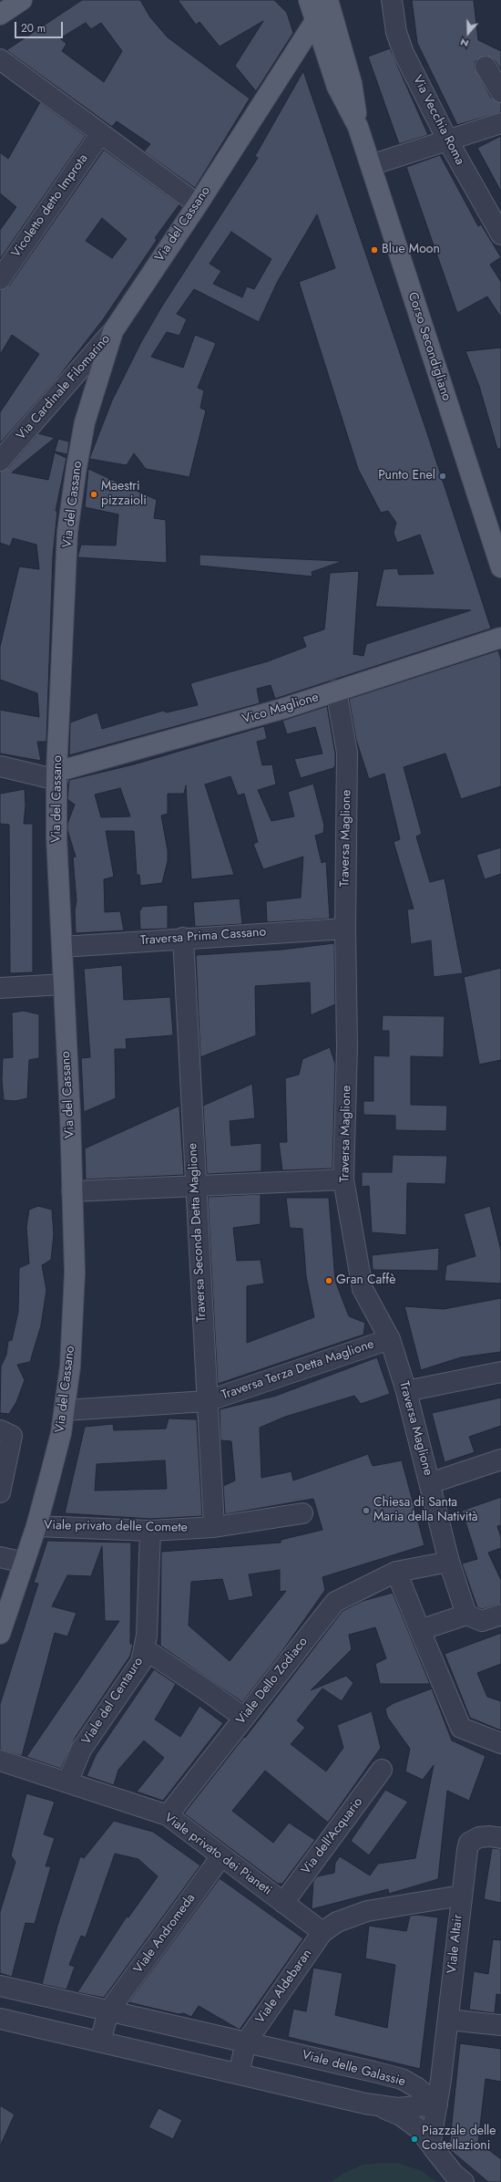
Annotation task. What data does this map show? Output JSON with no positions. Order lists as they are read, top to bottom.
{
  "streets": {
    "main road": ["Via del Cassano", "Corso Secondigliano", "Vico Maglione"],
    "street": [
      "Via Vecchia Roma",
      "Vicoletto detto Improta",
      "Via Cardinale Filomarino",
      "Traversa Maglione",
      "Traversa Prima Cassano",
      "Traversa Seconda Detta Maglione",
      "Traversa Terza Detta Maglione",
      "Viale privato delle Comete",
      "Viale Dello Zodiaco",
      "Viale del Centauro",
      "Via dell'Acquario",
      "Viale privato dei Pianeti",
      "Viale Andromeda",
      "Viale Altair",
      "Viale Aldebaran",
      "Viale delle Galassie"
    ]
  },
  "crossings": [
    ["Via del Cassano", "Corso Secondigliano"],
    ["Via del Cassano", "Via Cardinale Filomarino"],
    ["Via del Cassano", "Vico Maglione"],
    ["Via del Cassano", "Traversa Prima Cassano"],
    ["Via del Cassano", "Traversa Terza Detta Maglione"],
    ["Via del Cassano", "Viale privato delle Comete"],
    ["Vico Maglione", "Traversa Maglione"],
    ["Traversa Maglione", "Traversa Prima Cassano"],
    ["Traversa Maglione", "Traversa Terza Detta Maglione"],
    ["Traversa Maglione", "Viale Dello Zodiaco"],
    ["Traversa Prima Cassano", "Traversa Seconda Detta Maglione"],
    ["Traversa Seconda Detta Maglione", "Traversa Terza Detta Maglione"],
    ["Traversa Seconda Detta Maglione", "Viale privato delle Comete"],
    ["Viale privato delle Comete", "Viale del Centauro"],
    ["Viale Dello Zodiaco", "Viale privato dei Pianeti"],
    ["Viale del Centauro", "Viale privato dei Pianeti"],
    ["Via dell'Acquario", "Viale privato dei Pianeti"],
    ["Viale privato dei Pianeti", "Viale Andromeda"],
    ["Viale privato dei Pianeti", "Viale Aldebaran"],
    ["Viale Andromeda", "Viale delle Galassie"],
    ["Viale Altair", "Viale delle Galassie"],
    ["Viale Aldebaran", "Viale delle Galassie"]
  ],
  "places": [
    "Blue Moon",
    "Punto Enel",
    "Maestri pizzaioli",
    "Gran Caffè",
    "Chiesa di Santa Maria della Natività",
    "Piazzale delle Costellazioni"
  ],
  "scale_bar": "20 m",
  "north": "bottom"
}
